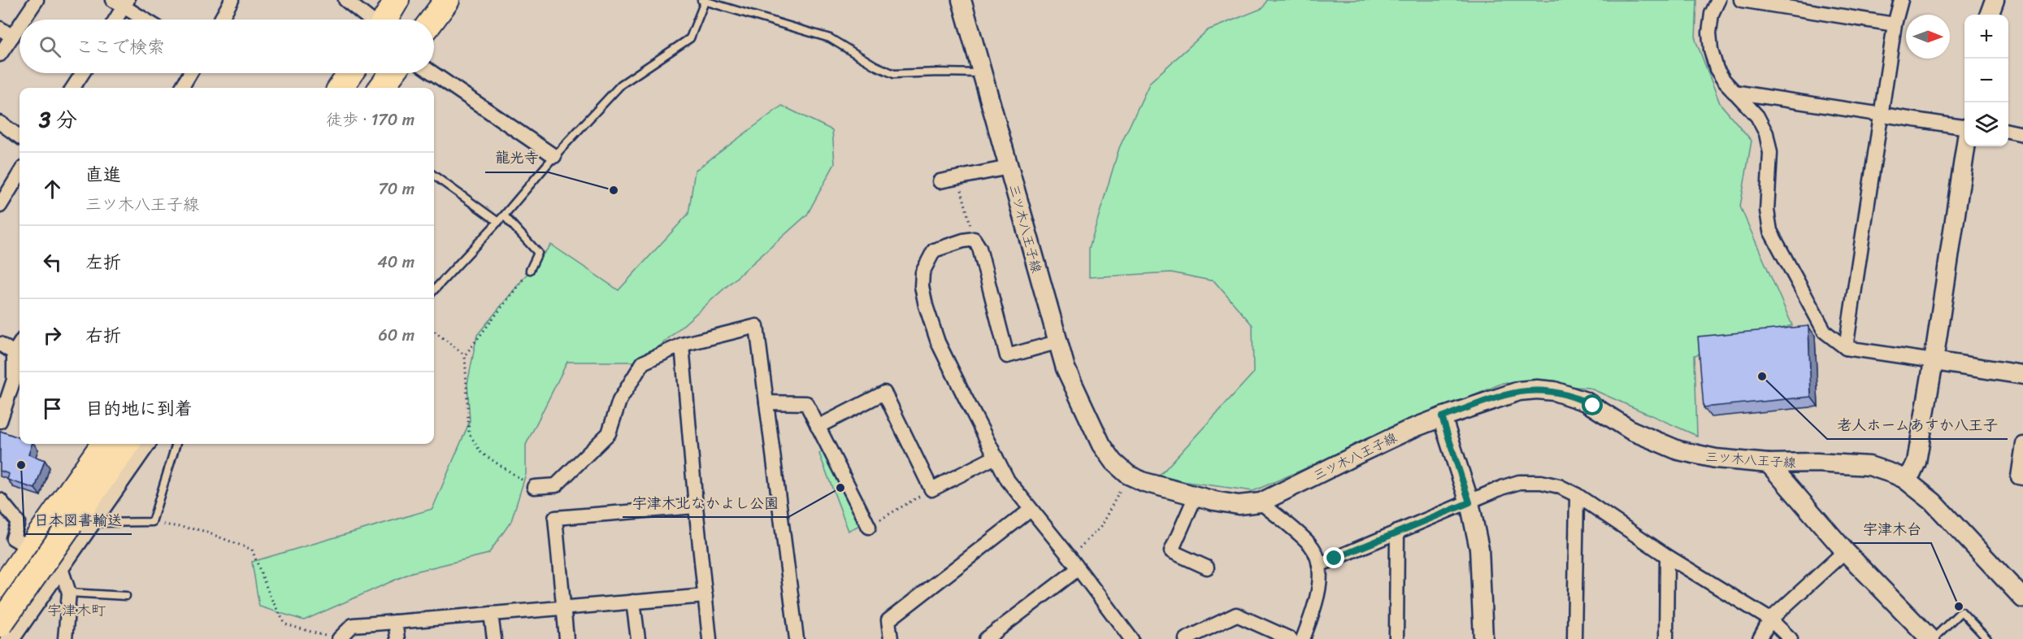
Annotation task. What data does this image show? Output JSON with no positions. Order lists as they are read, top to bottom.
{
  "streets": {
    "main road": ["三ツ木八王子線"]
  },
  "districts": ["宇津木町"],
  "places": [
    "龍光寺",
    "老人ホームあすか八王子",
    "日本図書輸送",
    "宇津木北なかよし公園",
    "宇津木台"
  ],
  "north": "right",
  "page": {
    "map_buttons": ["+", "−"],
    "search": "ここで検索",
    "heading": ["3 分", "徒歩 · 170 m"],
    "list": [
      ["直進", "三ツ木八王子線", "70 m"],
      ["左折", "40 m"],
      ["右折", "60 m"],
      "目的地に到着"
    ]
  }
}
